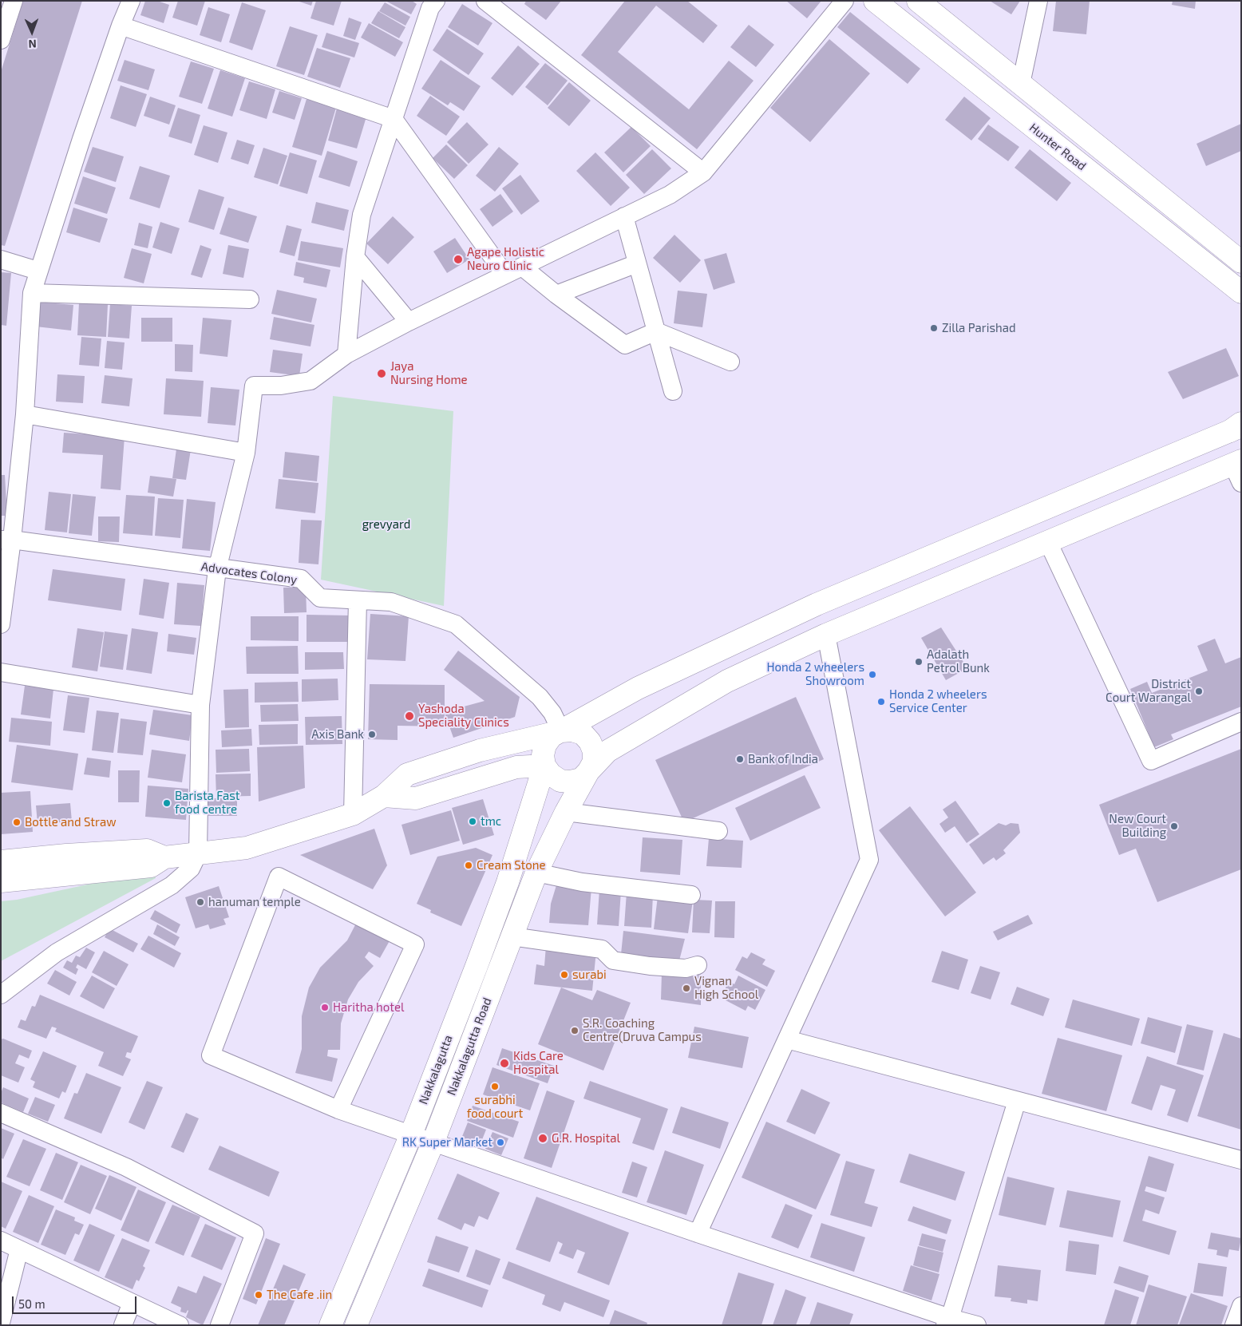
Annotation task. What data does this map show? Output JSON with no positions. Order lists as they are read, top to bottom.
{
  "streets": {
    "main road": ["Hunter Road", "Nakkalagutta Road", "Nakkalagutta"],
    "street": ["Advocates Colony"]
  },
  "crossings": [
    ["Advocates Colony", "Nakkalagutta Road"],
    ["Advocates Colony", "Nakkalagutta"],
    ["Nakkalagutta Road", "Nakkalagutta"]
  ],
  "parks": ["grevyard"],
  "places": [
    "Agape Holistic Neuro Clinic",
    "Zilla Parishad",
    "Jaya Nursing Home",
    "Adalath Petrol Bunk",
    "Honda 2 wheelers Showroom",
    "District Court Warangal",
    "Honda 2 wheelers Service Center",
    "Yashoda Speciality Clinics",
    "Axis Bank",
    "Bank of India",
    "Barista Fast food centre",
    "tmc",
    "Bottle and Straw",
    "New Court Building",
    "Cream Stone",
    "hanuman temple",
    "surabi",
    "Vignan High School",
    "Haritha hotel",
    "S.R. Coaching Centre(Druva Campus",
    "Kids Care Hospital",
    "surabhi food court",
    "G.R. Hospital",
    "RK Super Market",
    "The Cafe .iin"
  ],
  "scale_bar": "50 m",
  "north": "bottom"
}
